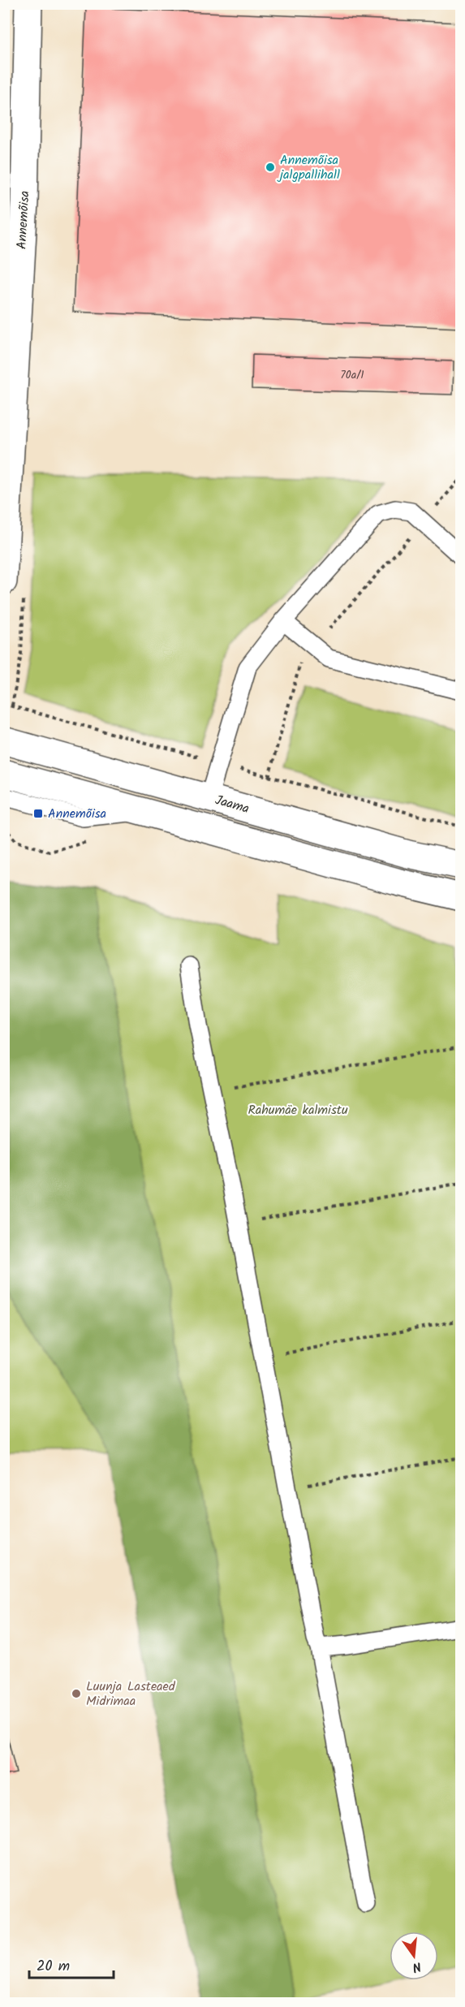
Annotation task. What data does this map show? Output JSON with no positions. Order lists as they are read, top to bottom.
{
  "streets": {
    "main road": ["Annemõisa", "Jaama"]
  },
  "parks": ["Rahumäe kalmistu"],
  "places": {
    "other": ["Annemõisa jalgpallihall", "Luunja Lasteaed Midrimaa"],
    "transit": ["Annemõisa"]
  },
  "house_numbers": ["70a/1"],
  "scale_bar": "20 m",
  "north": "bottom"
}
